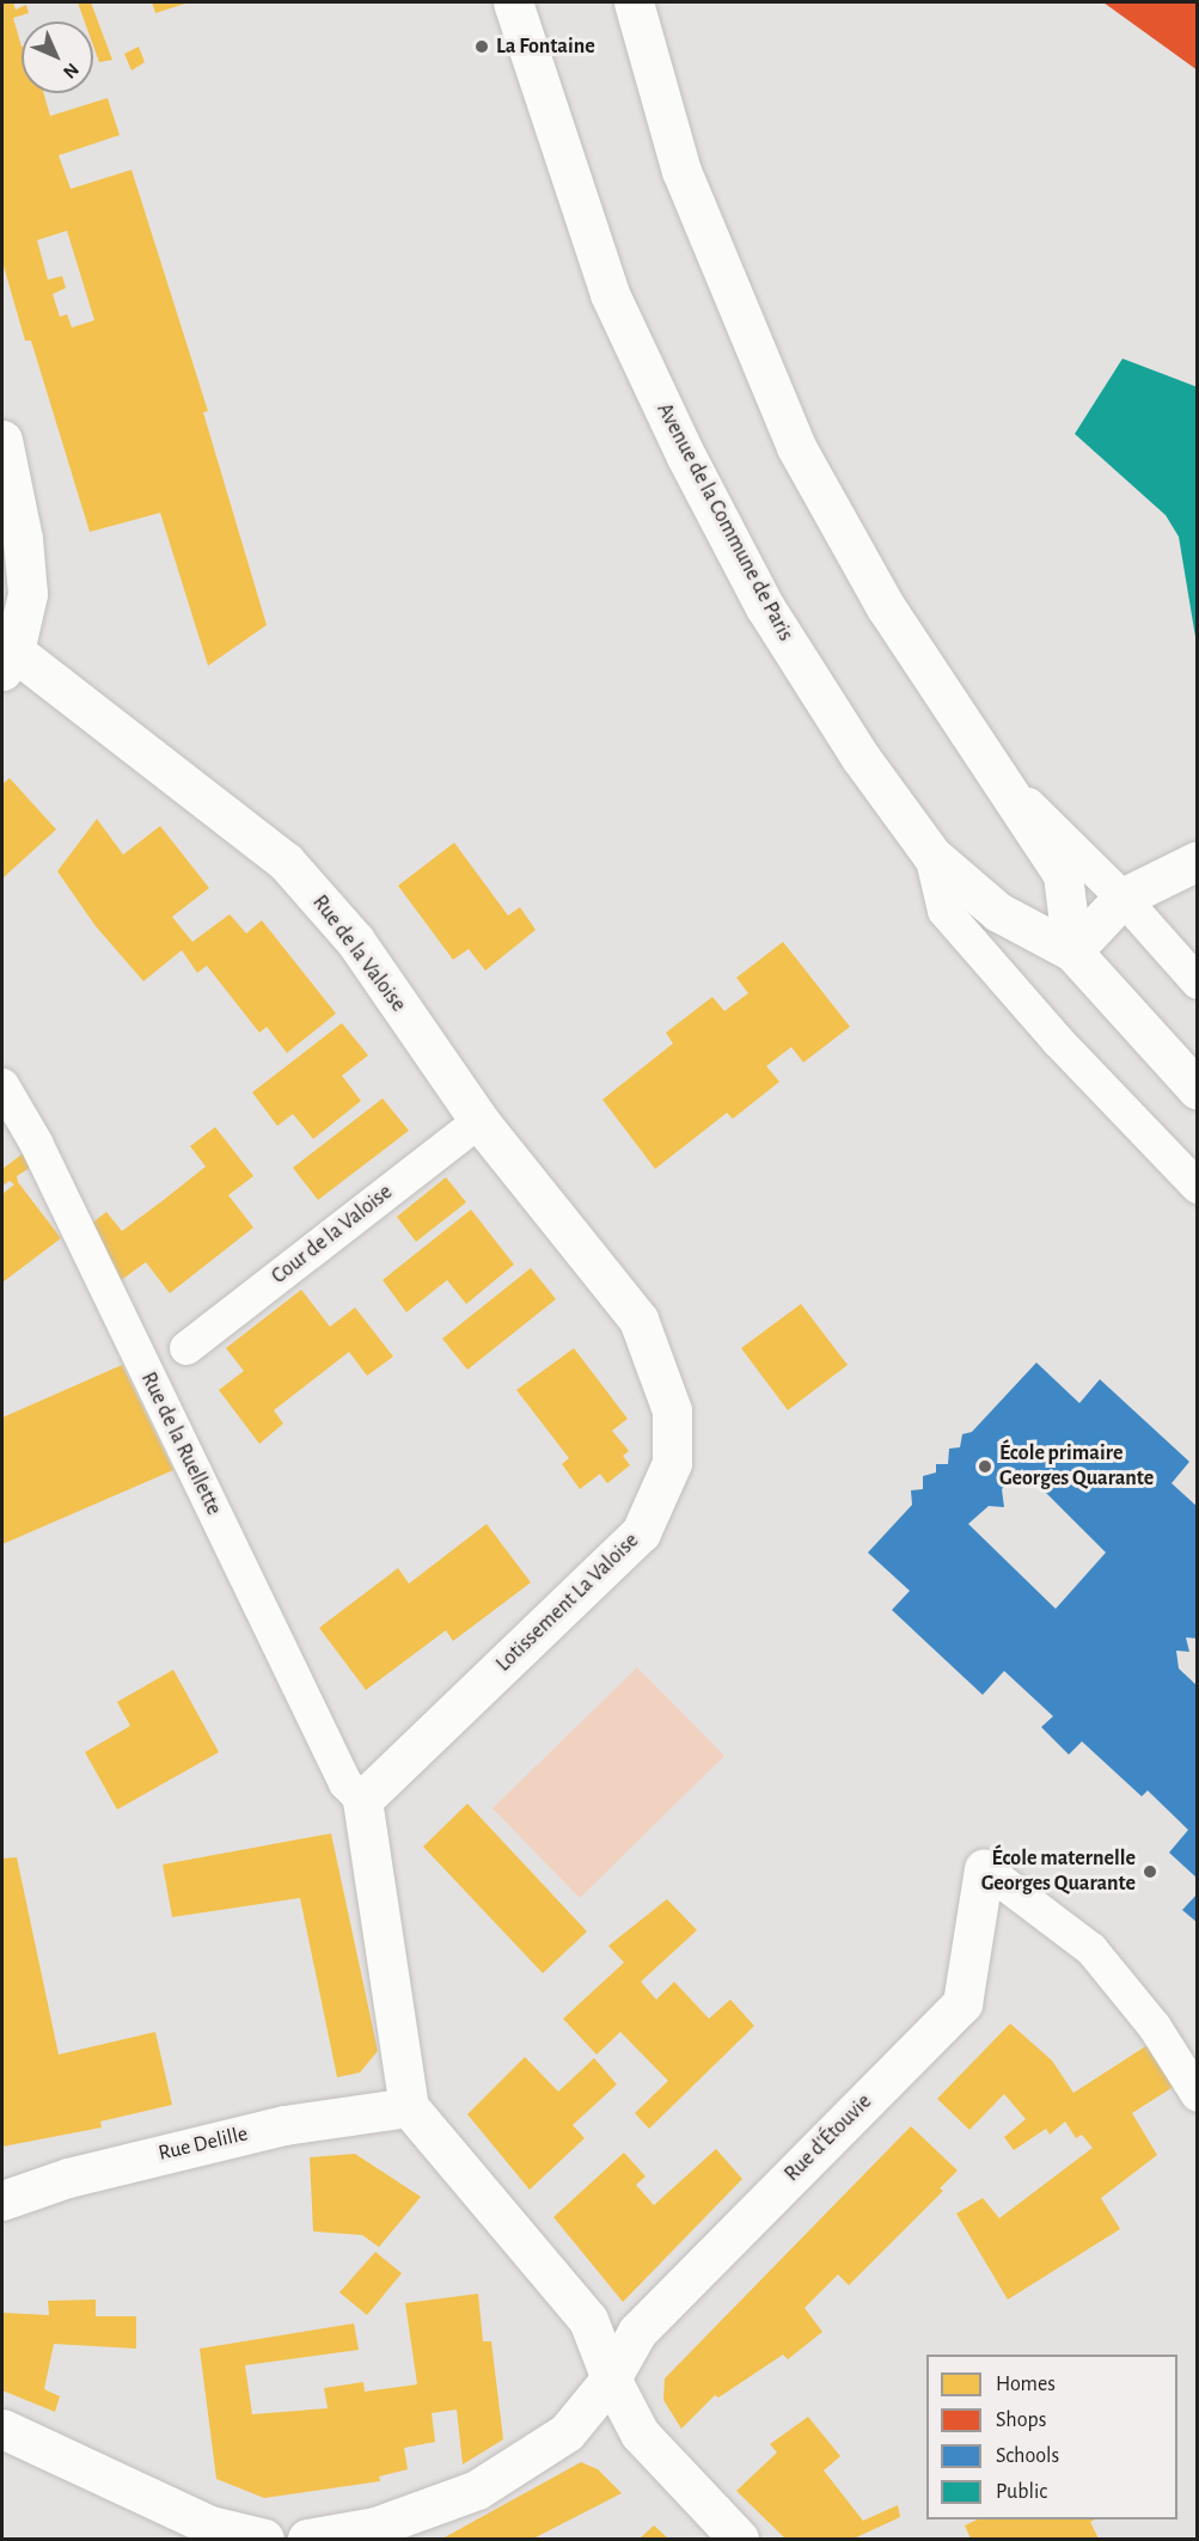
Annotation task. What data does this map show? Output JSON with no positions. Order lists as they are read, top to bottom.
{
  "streets": {
    "street": [
      "Avenue de la Commune de Paris",
      "Rue de la Valoise",
      "Lotissement La Valoise",
      "Rue d'Étouvie",
      "Rue Delille"
    ],
    "lane": ["Cour de la Valoise", "Rue de la Ruellette"]
  },
  "crossings": [
    ["Rue de la Valoise", "Cour de la Valoise"],
    ["Rue de la Valoise", "Lotissement La Valoise"],
    ["Rue de la Ruellette", "Lotissement La Valoise"]
  ],
  "places": ["La Fontaine", "École primaire Georges Quarante", "École maternelle Georges Quarante"],
  "legend": [
    "Homes",
    "Shops",
    "Schools",
    "Public"
  ],
  "north": "bottom right"
}
